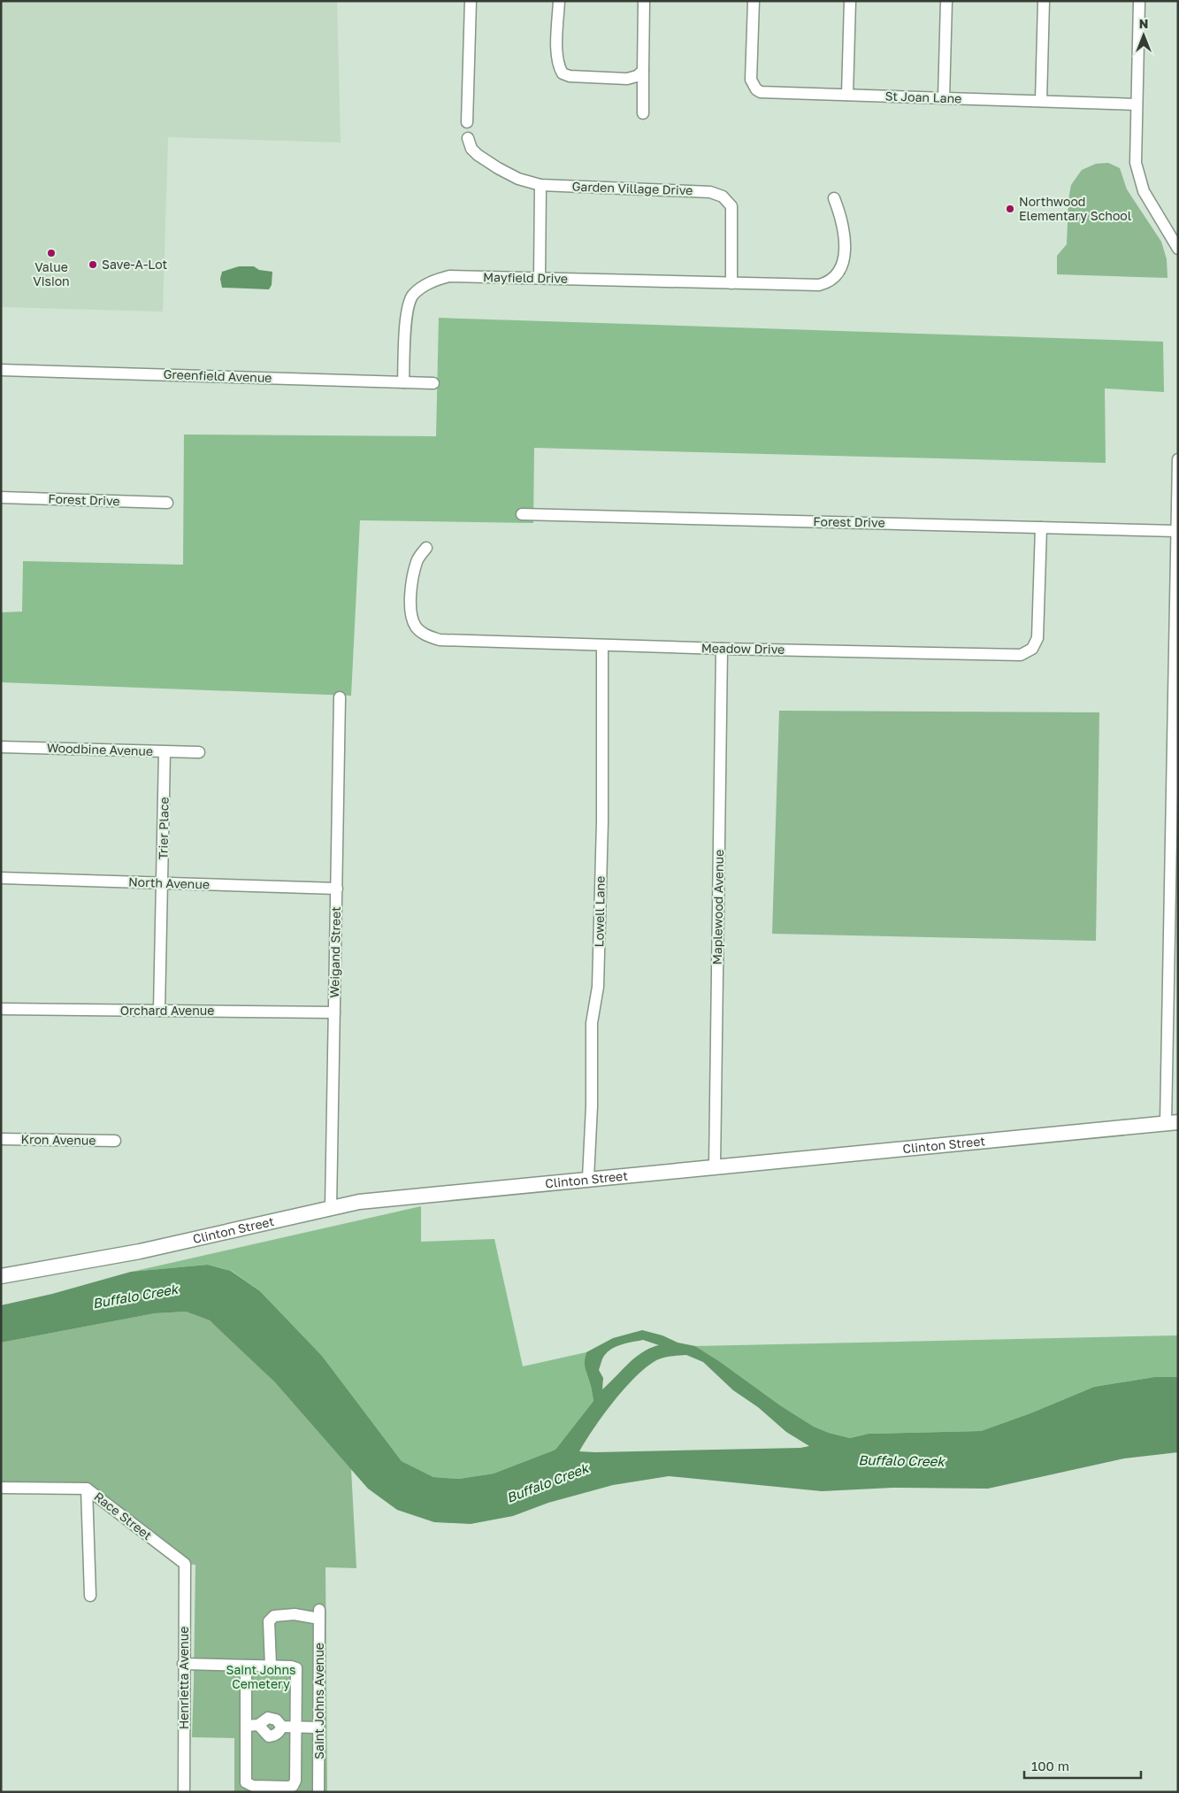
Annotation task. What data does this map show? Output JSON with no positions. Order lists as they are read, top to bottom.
{
  "streets": {
    "main road": ["Clinton Street"],
    "street": [
      "St Joan Lane",
      "Garden Village Drive",
      "Mayfield Drive",
      "Greenfield Avenue",
      "Forest Drive",
      "Meadow Drive",
      "Woodbine Avenue",
      "Trier Place",
      "North Avenue",
      "Maplewood Avenue",
      "Lowell Lane",
      "Weigand Street",
      "Orchard Avenue",
      "Kron Avenue",
      "Race Street",
      "Henrietta Avenue",
      "Saint Johns Avenue"
    ]
  },
  "crossings": [
    ["Garden Village Drive", "Mayfield Drive"],
    ["Mayfield Drive", "Greenfield Avenue"],
    ["Forest Drive", "Meadow Drive"],
    ["Meadow Drive", "Maplewood Avenue"],
    ["Meadow Drive", "Lowell Lane"],
    ["Woodbine Avenue", "Trier Place"],
    ["Trier Place", "North Avenue"],
    ["Trier Place", "Orchard Avenue"],
    ["North Avenue", "Weigand Street"],
    ["Maplewood Avenue", "Clinton Street"],
    ["Lowell Lane", "Clinton Street"],
    ["Weigand Street", "Orchard Avenue"],
    ["Weigand Street", "Clinton Street"],
    ["Race Street", "Henrietta Avenue"]
  ],
  "water": ["Buffalo Creek"],
  "parks": ["Saint Johns Cemetery"],
  "places": ["Northwood Elementary School", "Value Vision", "Save-A-Lot"],
  "scale_bar": "100 m",
  "north": "top"
}
